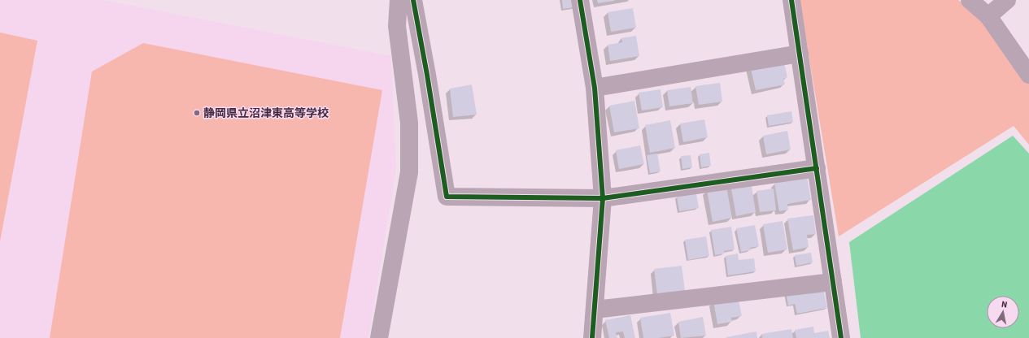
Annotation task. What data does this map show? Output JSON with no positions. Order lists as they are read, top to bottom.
{
  "places": ["静岡県立沼津東高等学校"],
  "north": "top"
}
